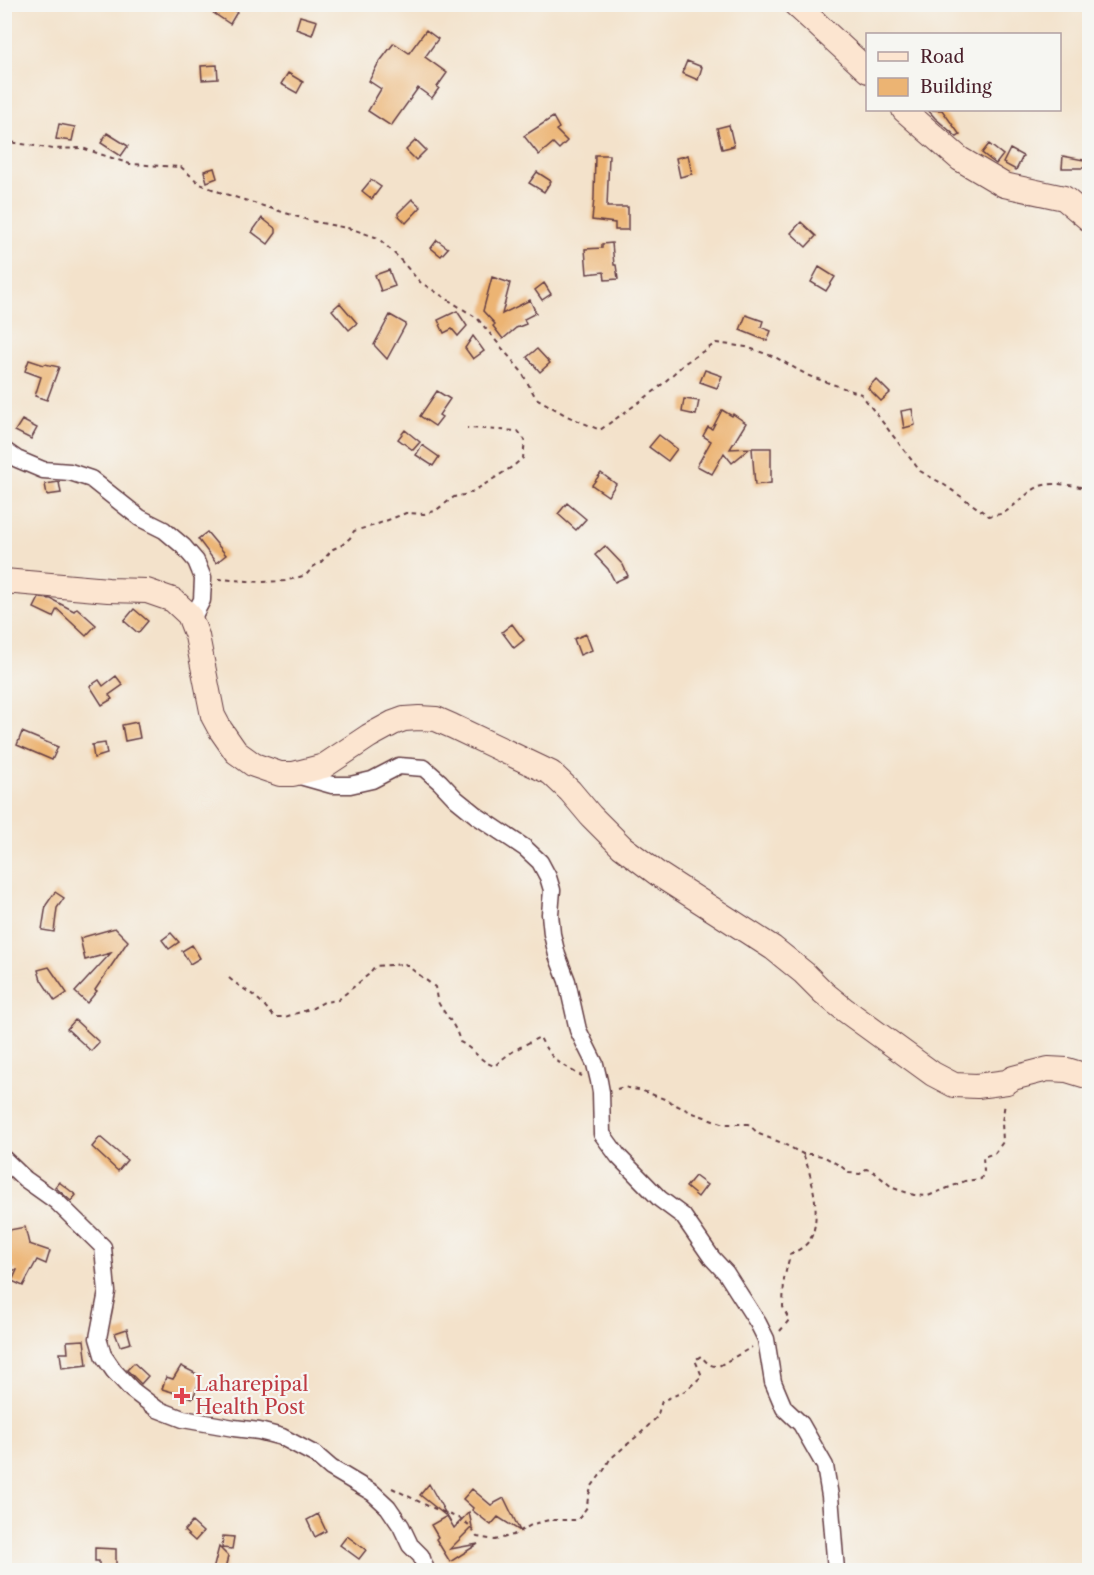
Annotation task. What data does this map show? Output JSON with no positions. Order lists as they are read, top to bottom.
{
  "places": {
    "health": ["Laharepipal Health Post"]
  },
  "legend": ["Road", "Building"]
}
